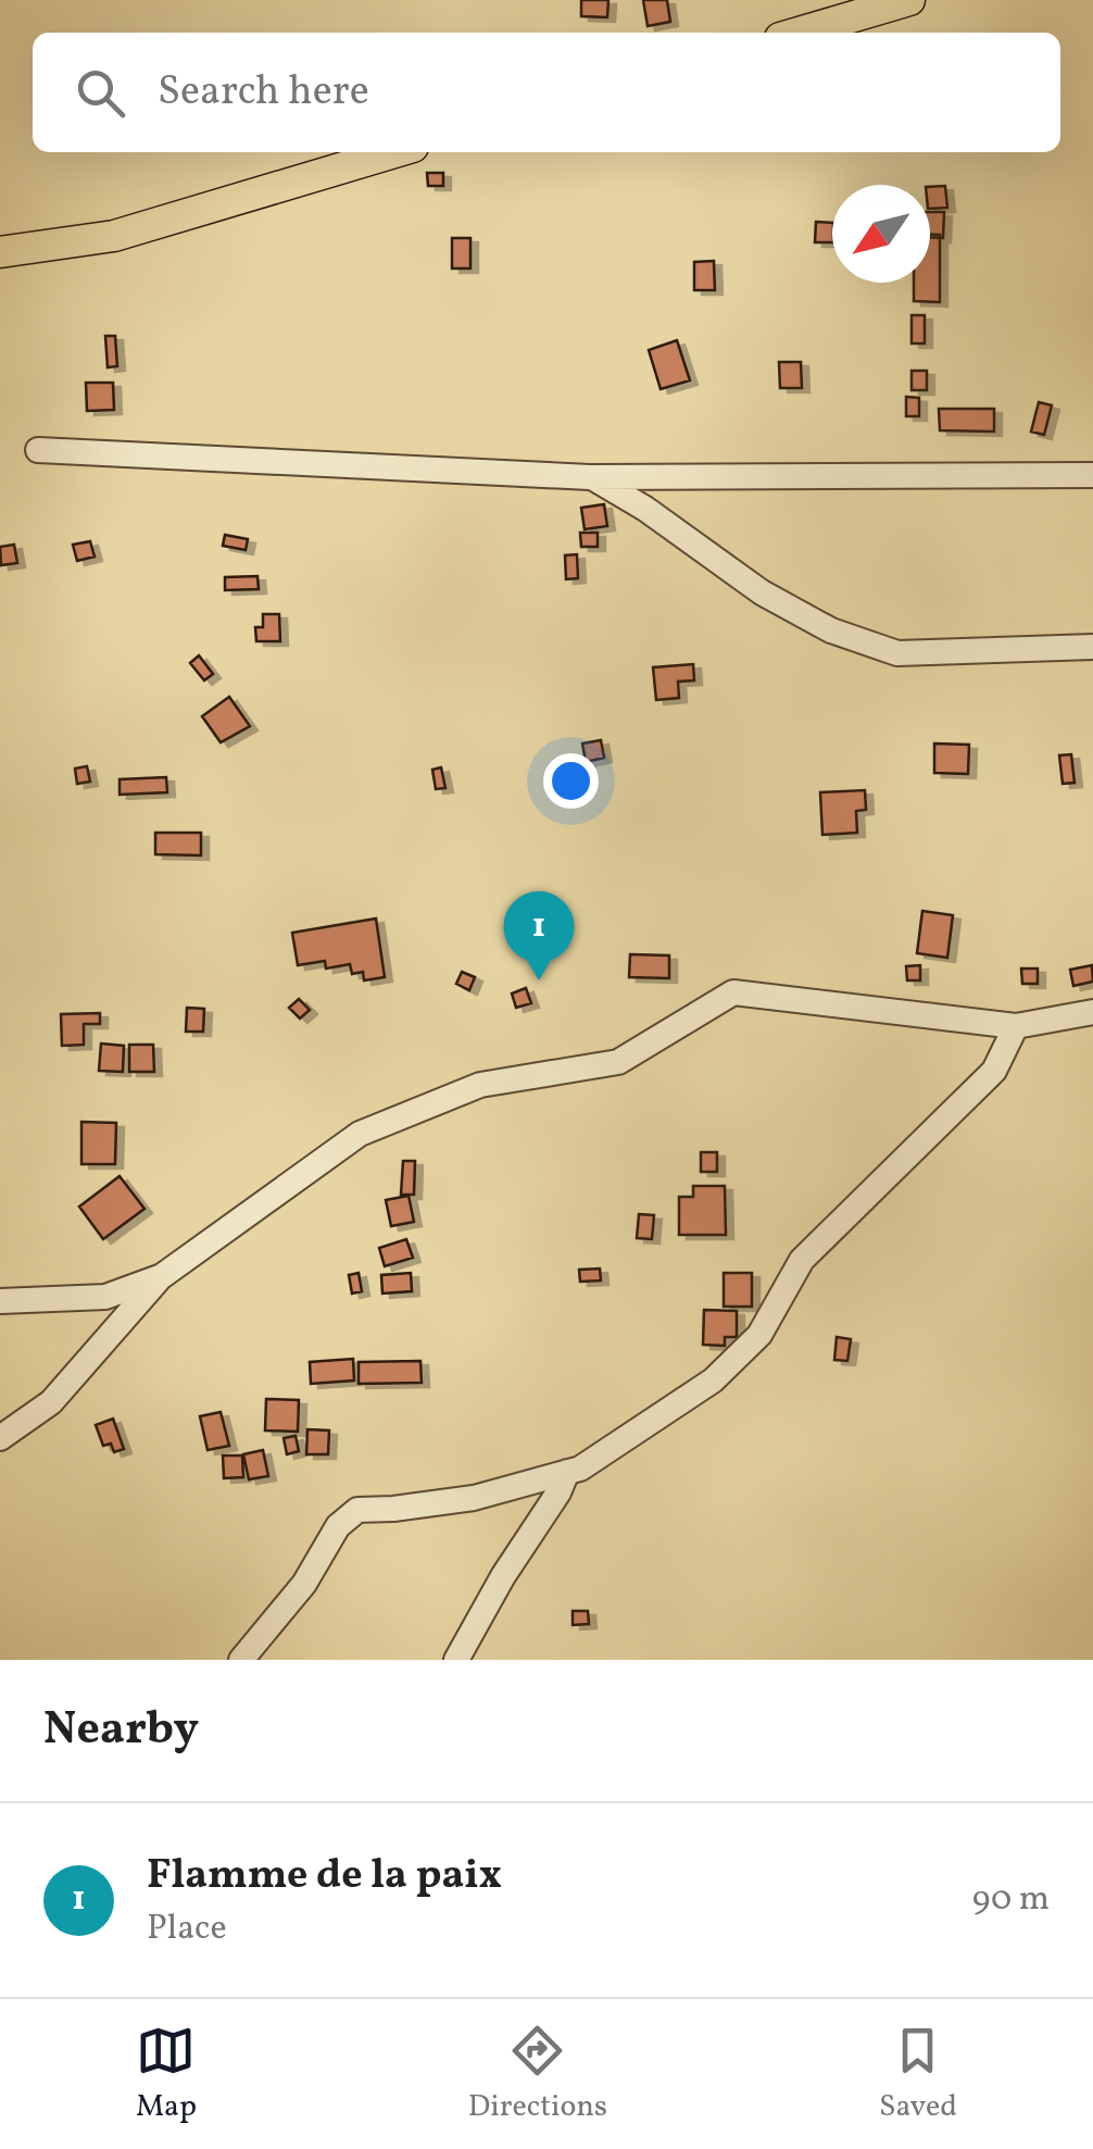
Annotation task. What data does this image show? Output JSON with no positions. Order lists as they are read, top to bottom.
{
  "north": "bottom left",
  "page": {
    "search": "Search here",
    "pins": "1",
    "heading": "Nearby",
    "list": [
      {
        "mark": "1",
        "name": "Flamme de la paix",
        "note": "Place",
        "value": "90 m"
      }
    ],
    "nav": ["Map", "Directions", "Saved"]
  }
}
